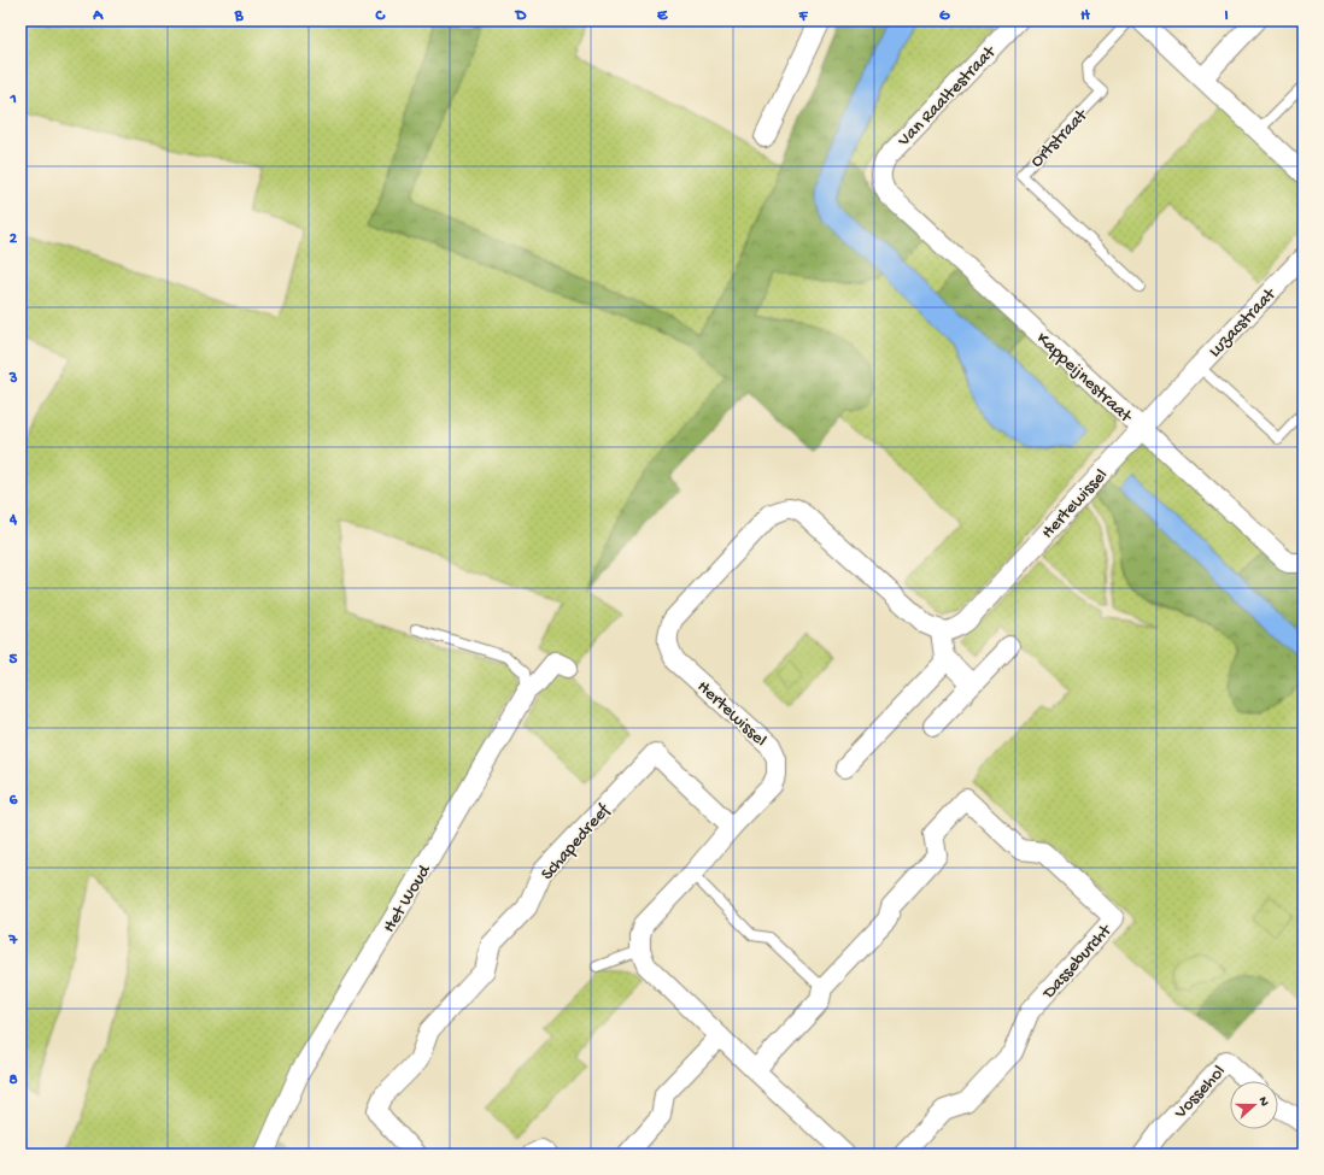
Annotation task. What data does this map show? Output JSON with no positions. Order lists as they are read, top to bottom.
{
  "streets": {
    "street": [
      "Van Raaltestraat",
      "Ortstraat",
      "Luzacstraat",
      "Kappeijnestraat",
      "Hertewissel",
      "Schapedreef",
      "Het Woud",
      "Dasseburcht",
      "Vossehol"
    ]
  },
  "crossings": [
    ["Van Raaltestraat", "Kappeijnestraat"],
    ["Luzacstraat", "Kappeijnestraat"],
    ["Luzacstraat", "Hertewissel"],
    ["Kappeijnestraat", "Hertewissel"],
    ["Hertewissel", "Schapedreef"]
  ],
  "north": "right",
  "grid": {
    "columns": [
      "A",
      "B",
      "C",
      "D",
      "E",
      "F",
      "G",
      "H",
      "I"
    ],
    "rows": [
      "1",
      "2",
      "3",
      "4",
      "5",
      "6",
      "7",
      "8"
    ]
  }
}
